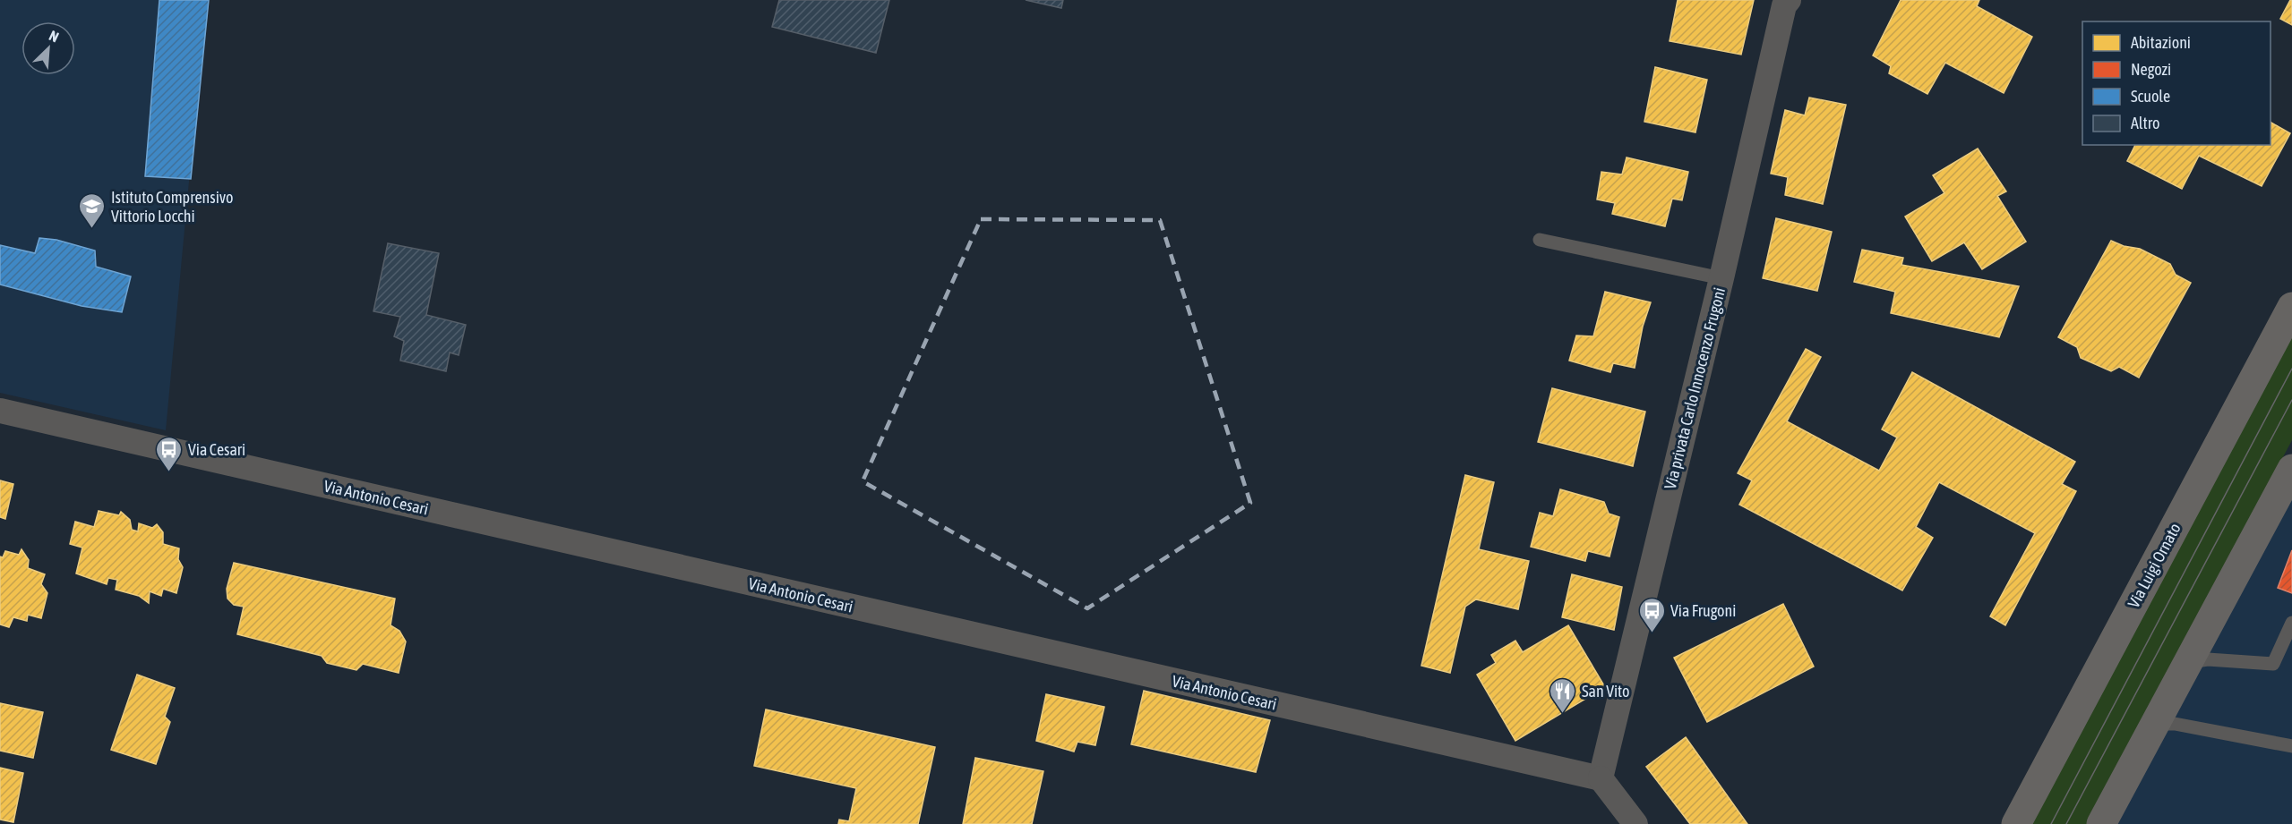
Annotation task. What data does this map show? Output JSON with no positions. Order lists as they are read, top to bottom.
{
  "streets": {
    "main road": ["Via Luigi Ornato"],
    "street": ["Via privata Carlo Innocenzo Frugoni", "Via Antonio Cesari"]
  },
  "crossings": [
    ["Via privata Carlo Innocenzo Frugoni", "Via Antonio Cesari"]
  ],
  "places": {
    "school or university": ["Istituto Comprensivo Vittorio Locchi"],
    "bus stop": ["Via Cesari", "Via Frugoni"],
    "restaurant": ["San Vito"]
  },
  "legend": [
    "Abitazioni",
    "Negozi",
    "Scuole",
    "Altro"
  ],
  "north": "top right"
}
